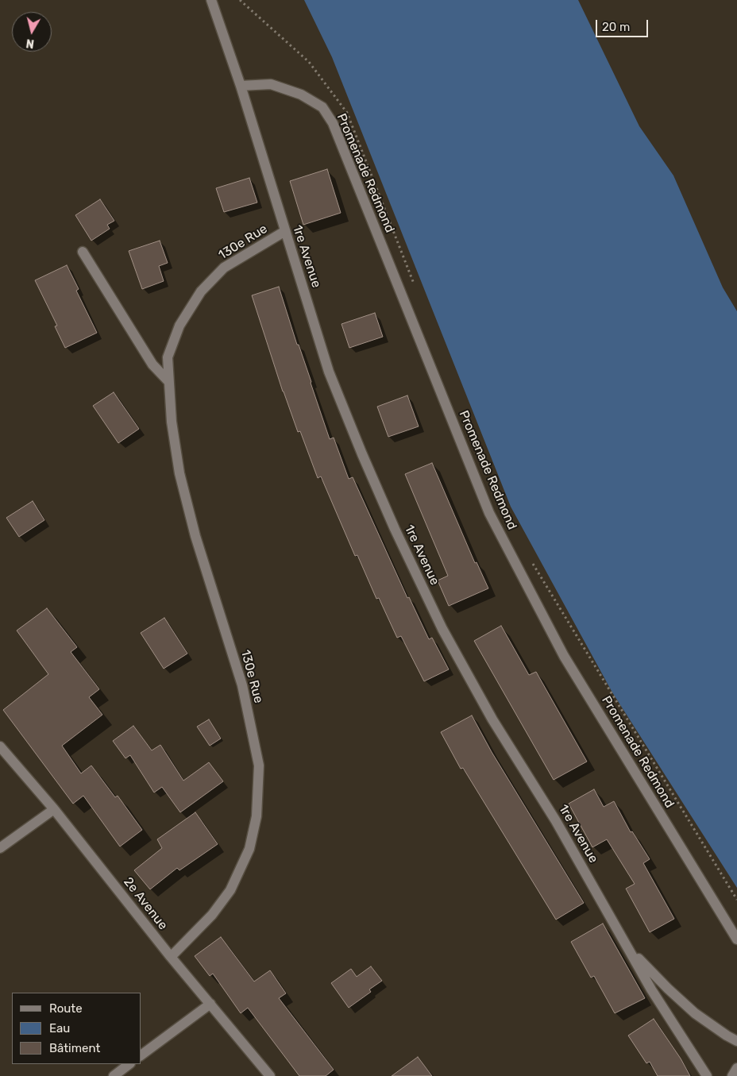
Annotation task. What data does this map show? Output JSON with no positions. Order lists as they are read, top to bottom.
{
  "streets": {
    "street": [
      "Promenade Redmond",
      "130e Rue",
      "1re Avenue",
      "2e Avenue"
    ]
  },
  "crossings": [
    ["Promenade Redmond", "1re Avenue"],
    ["130e Rue", "1re Avenue"],
    ["130e Rue", "2e Avenue"]
  ],
  "legend": ["Route", "Eau", "Bâtiment"],
  "scale_bar": "20 m",
  "north": "bottom"
}
